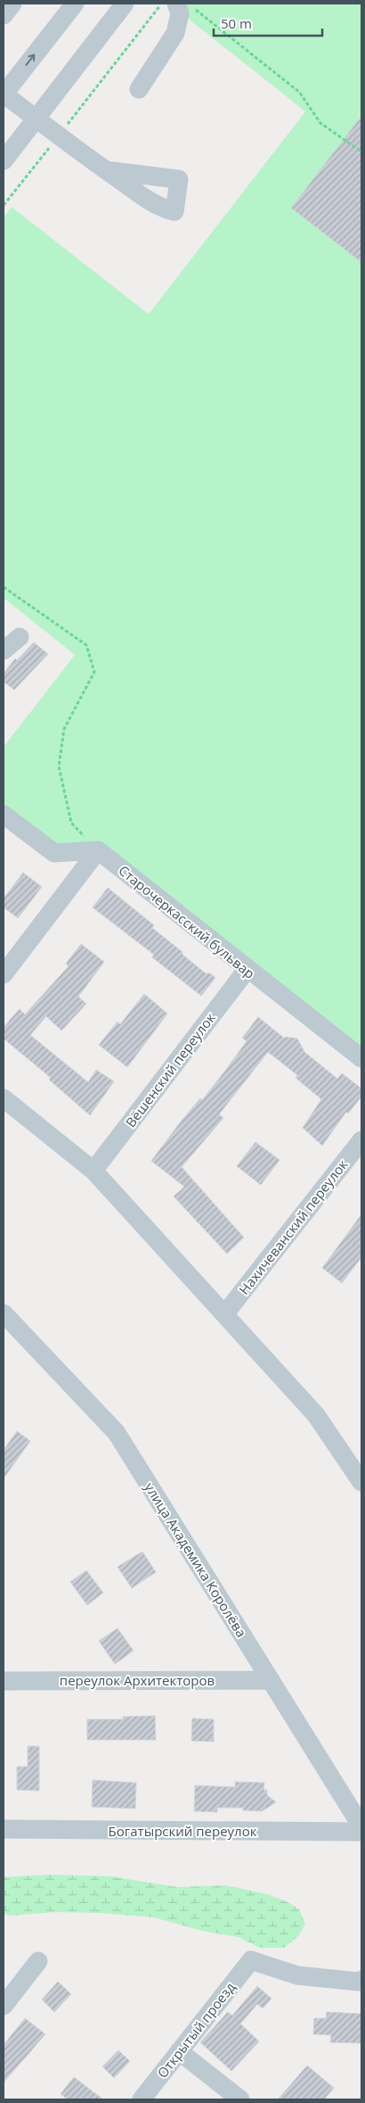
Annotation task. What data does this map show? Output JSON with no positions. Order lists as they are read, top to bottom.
{
  "streets": {
    "street": [
      "Старочеркасский бульвар",
      "Вёшенский переулок",
      "Нахичеванский переулок",
      "улица Академика Королёва",
      "переулок Архитекторов",
      "Богатырский переулок",
      "Открытый проезд"
    ]
  },
  "crossings": [
    ["Старочеркасский бульвар", "Вёшенский переулок"],
    ["улица Академика Королёва", "переулок Архитекторов"]
  ],
  "scale_bar": "50 m"
}
